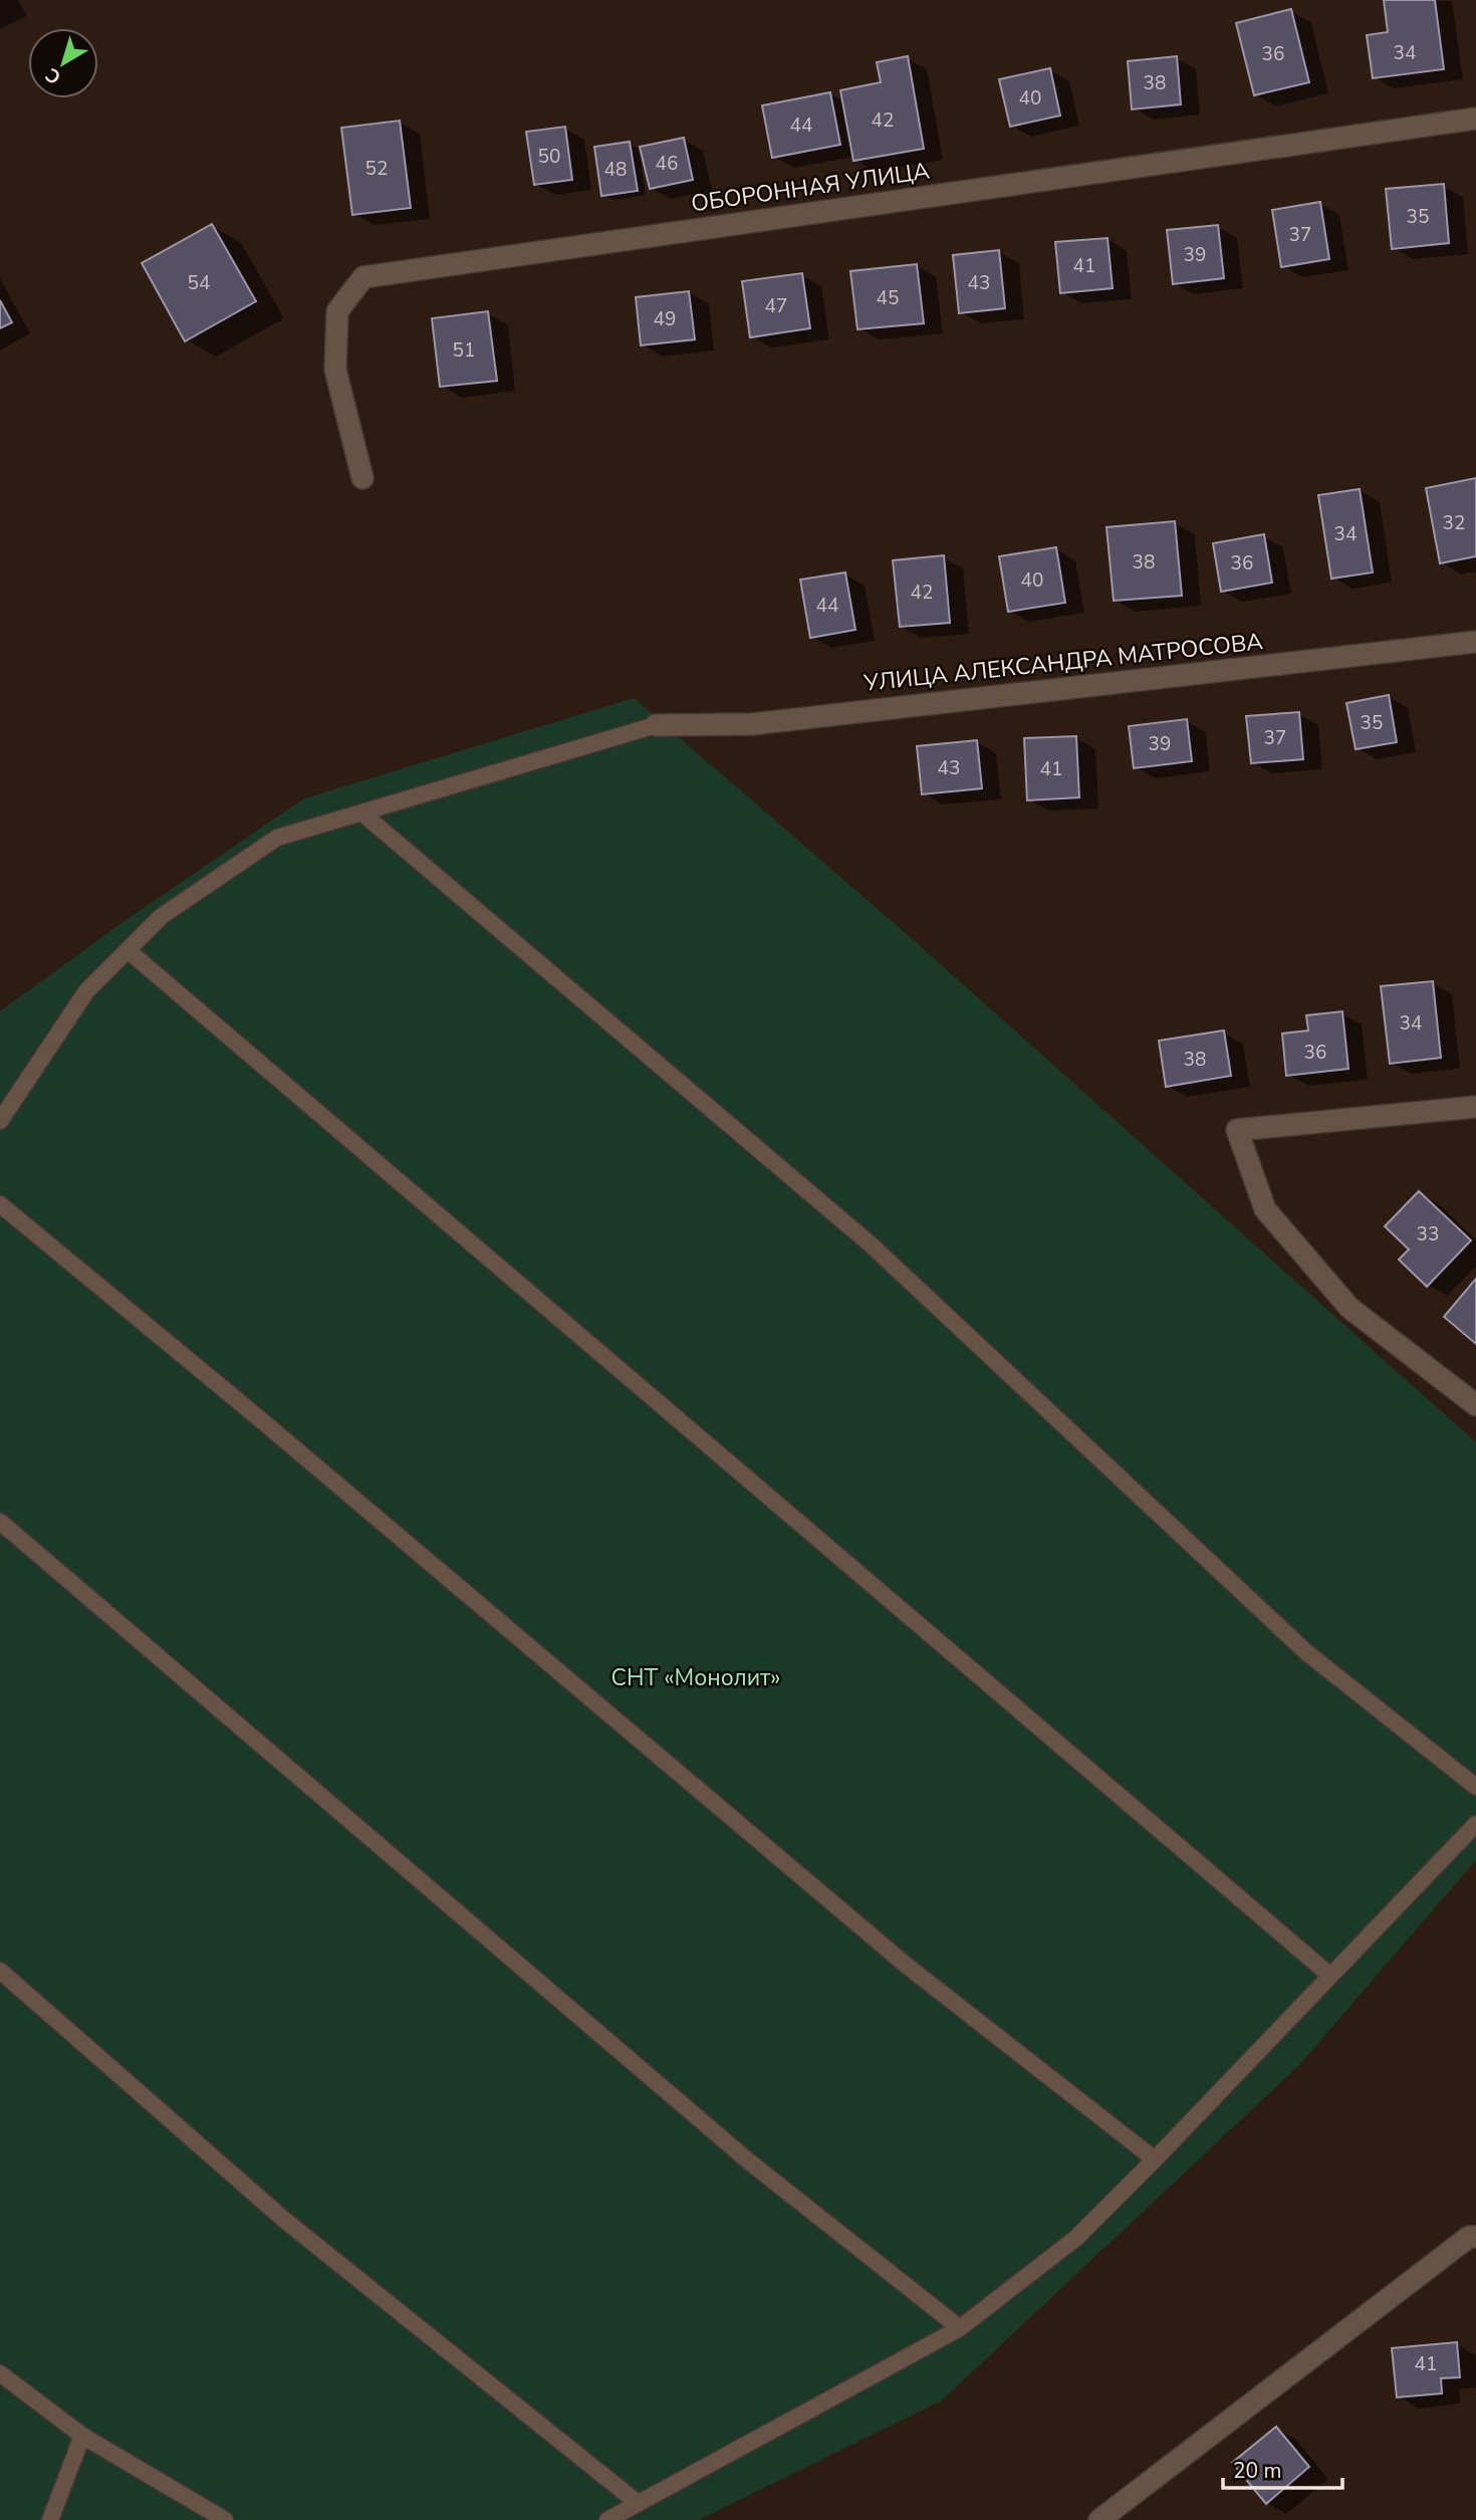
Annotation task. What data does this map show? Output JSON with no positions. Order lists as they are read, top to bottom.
{
  "streets": {
    "street": ["ОБОРОННАЯ УЛИЦА", "УЛИЦА АЛЕКСАНДРА МАТРОСОВА"]
  },
  "parks": ["СНТ «Монолит»"],
  "house_numbers": [
    "34",
    "36",
    "38",
    "40",
    "42",
    "44",
    "50",
    "46",
    "52",
    "48",
    "35",
    "37",
    "39",
    "41",
    "54",
    "43",
    "45",
    "47",
    "49",
    "51",
    "32",
    "34",
    "38",
    "36",
    "40",
    "42",
    "44",
    "35",
    "37",
    "39",
    "43",
    "41",
    "34",
    "36",
    "38",
    "33",
    "41"
  ],
  "scale_bar": "20 m",
  "north": "bottom left"
}
